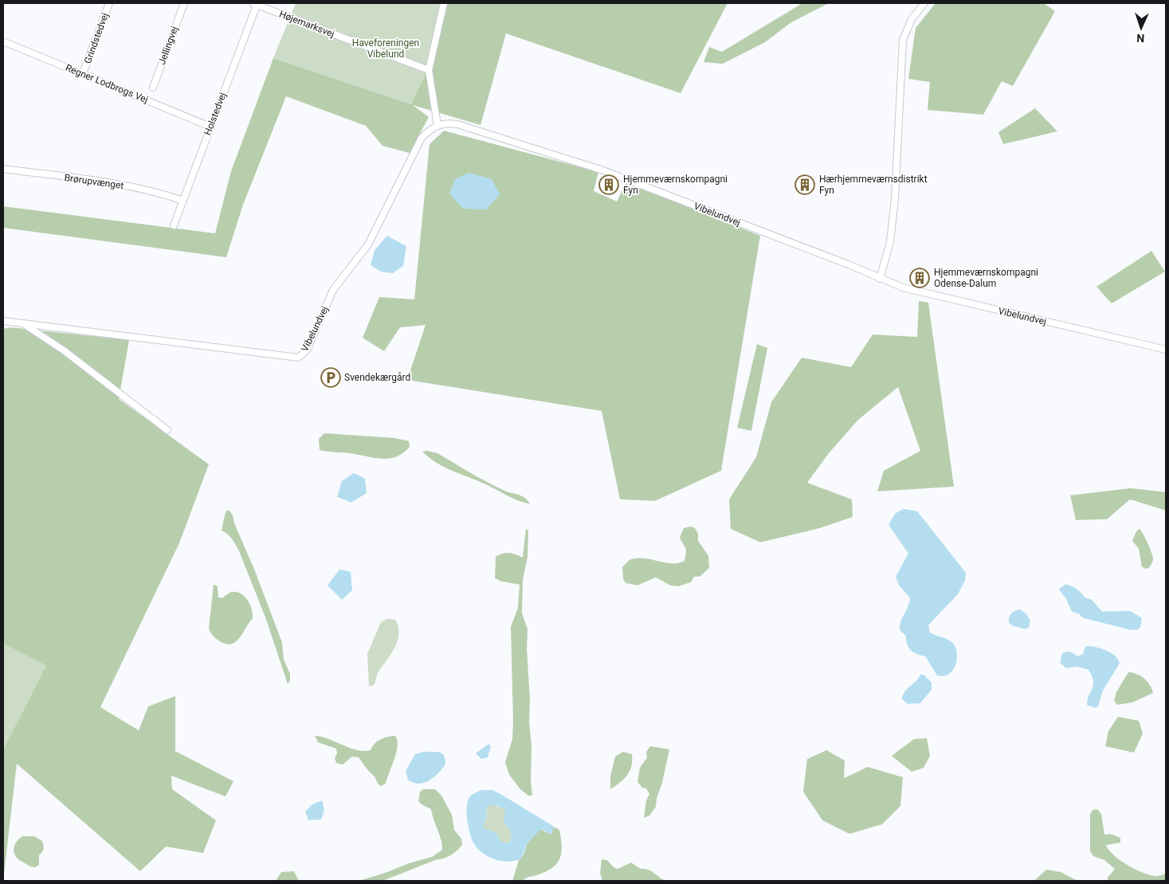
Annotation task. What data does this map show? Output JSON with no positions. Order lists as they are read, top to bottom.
{
  "streets": {
    "street": [
      "Højemarksvej",
      "Grindstedvej",
      "Jellingvej",
      "Regner Lodbrogs Vej",
      "Holstedvej",
      "Brørupvænget",
      "Vibelundvej"
    ]
  },
  "crossings": [
    ["Højemarksvej", "Holstedvej"],
    ["Grindstedvej", "Regner Lodbrogs Vej"],
    ["Regner Lodbrogs Vej", "Holstedvej"],
    ["Holstedvej", "Brørupvænget"]
  ],
  "parks": ["Haveforeningen Vibelund"],
  "places": {
    "building": ["Hjemmeværnskompagni Fyn", "Hærhjemmeværnsdistrikt Fyn", "Hjemmeværnskompagni Odense-Dalum"],
    "parking": ["Svendekærgård"]
  },
  "north": "bottom"
}
